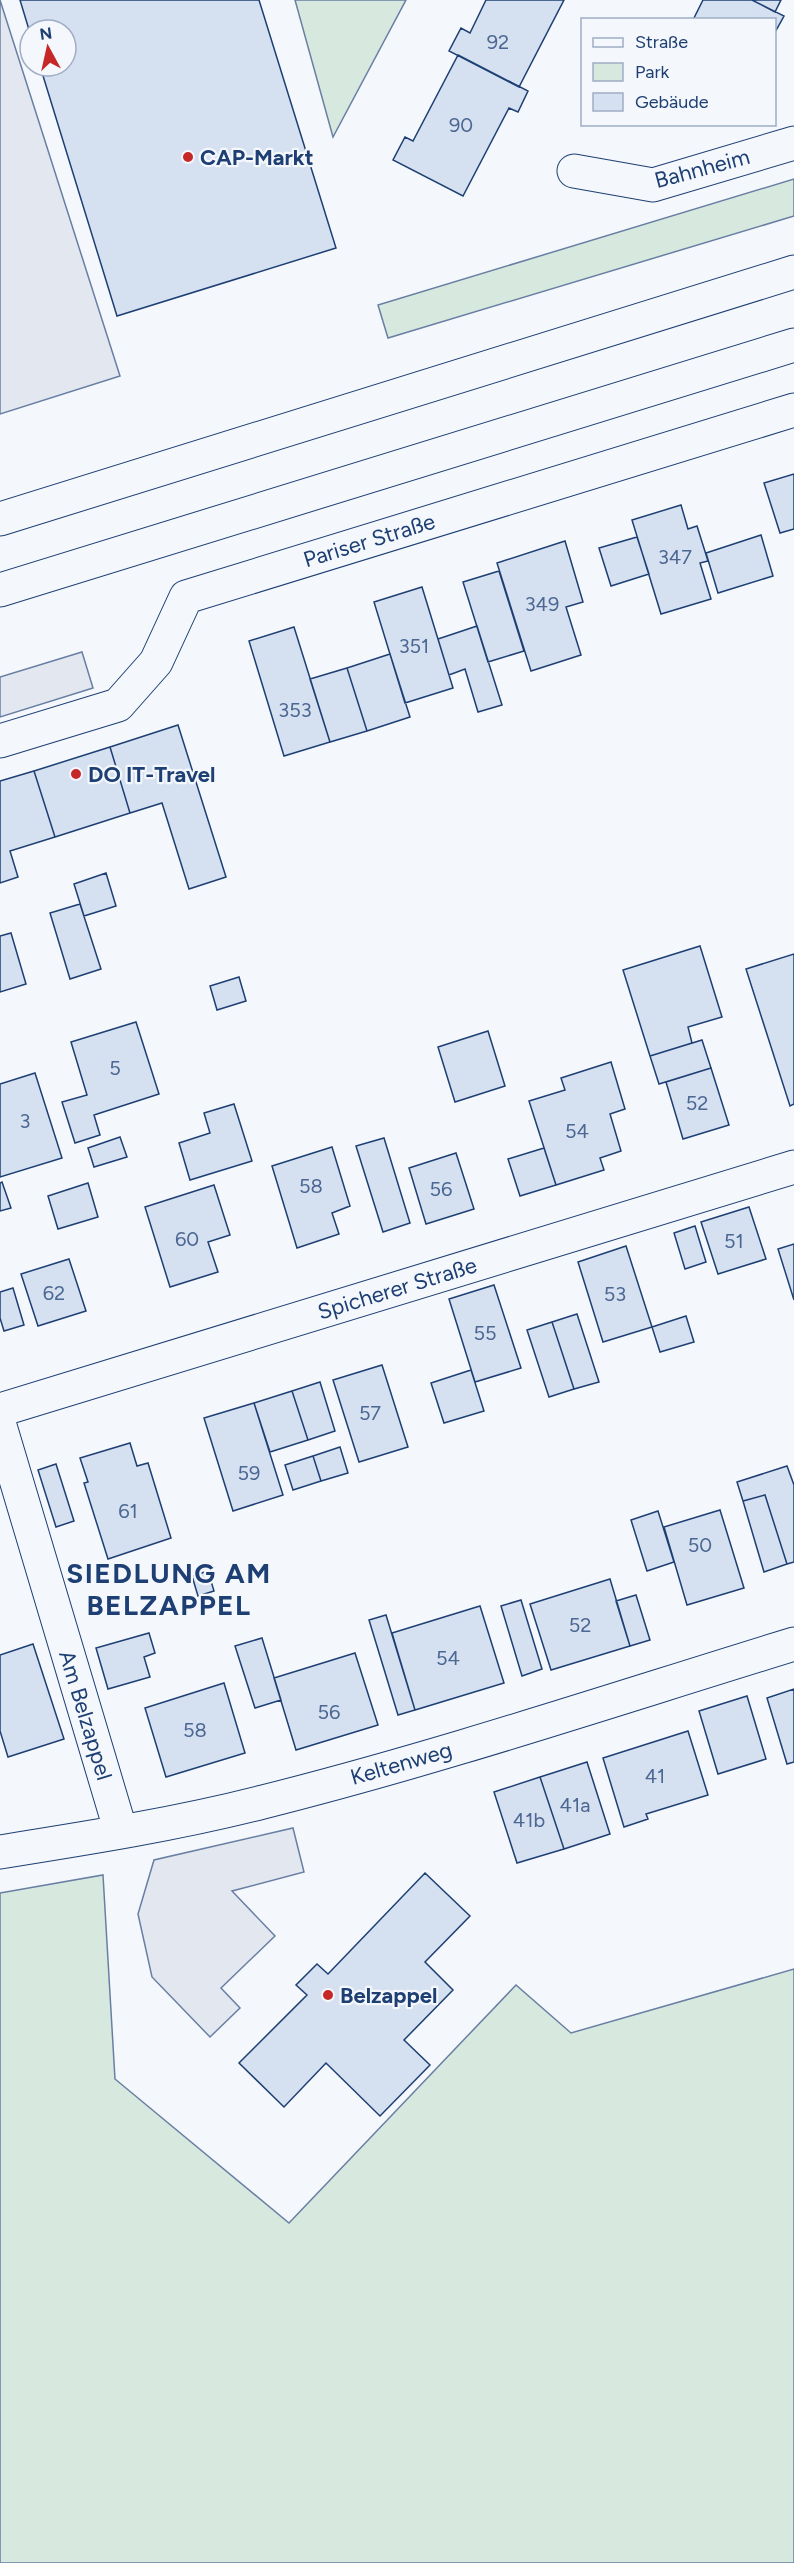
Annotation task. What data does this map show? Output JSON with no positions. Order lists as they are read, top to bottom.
{
  "streets": {
    "street": [
      "Bahnheim",
      "Pariser Straße",
      "Spicherer Straße",
      "Am Belzappel",
      "Keltenweg"
    ]
  },
  "crossings": [
    ["Am Belzappel", "Keltenweg"]
  ],
  "districts": ["SIEDLUNG AM BELZAPPEL"],
  "places": ["CAP-Markt", "DO IT-Travel", "Belzappel"],
  "house_numbers": [
    "92",
    "90",
    "347",
    "349",
    "351",
    "353",
    "5",
    "52",
    "3",
    "54",
    "58",
    "56",
    "60",
    "51",
    "62",
    "53",
    "55",
    "57",
    "59",
    "61",
    "50",
    "52",
    "54",
    "56",
    "58",
    "41",
    "41a",
    "41b"
  ],
  "legend": ["Straße", "Park", "Gebäude"],
  "north": "top"
}
